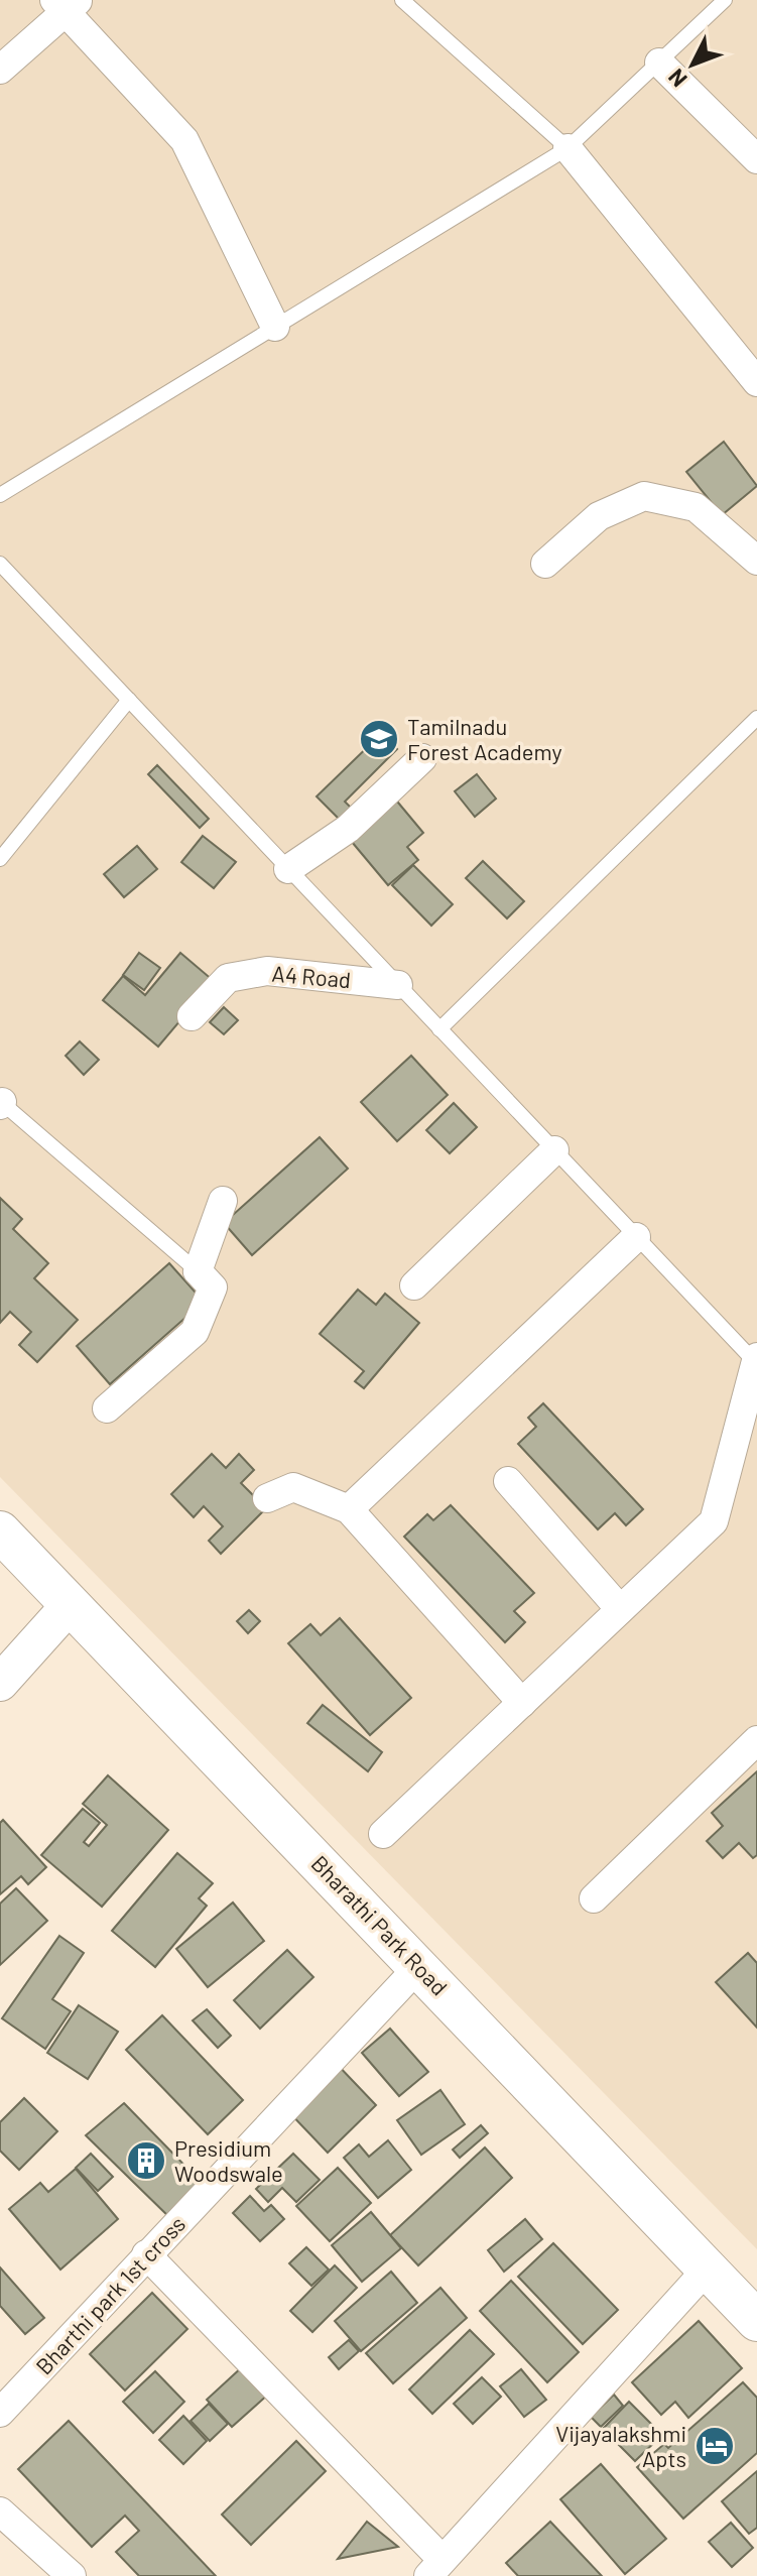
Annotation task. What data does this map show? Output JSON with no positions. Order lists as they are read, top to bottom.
{
  "streets": {
    "main road": ["Bharathi Park Road"],
    "street": ["A4 Road", "Bharthi park 1st cross"]
  },
  "crossings": [
    ["Bharathi Park Road", "Bharthi park 1st cross"]
  ],
  "places": {
    "school or university": ["Tamilnadu Forest Academy"],
    "building": ["Presidium Woodswale"],
    "hotel": ["Vijayalakshmi Apts"]
  },
  "north": "bottom left"
}
